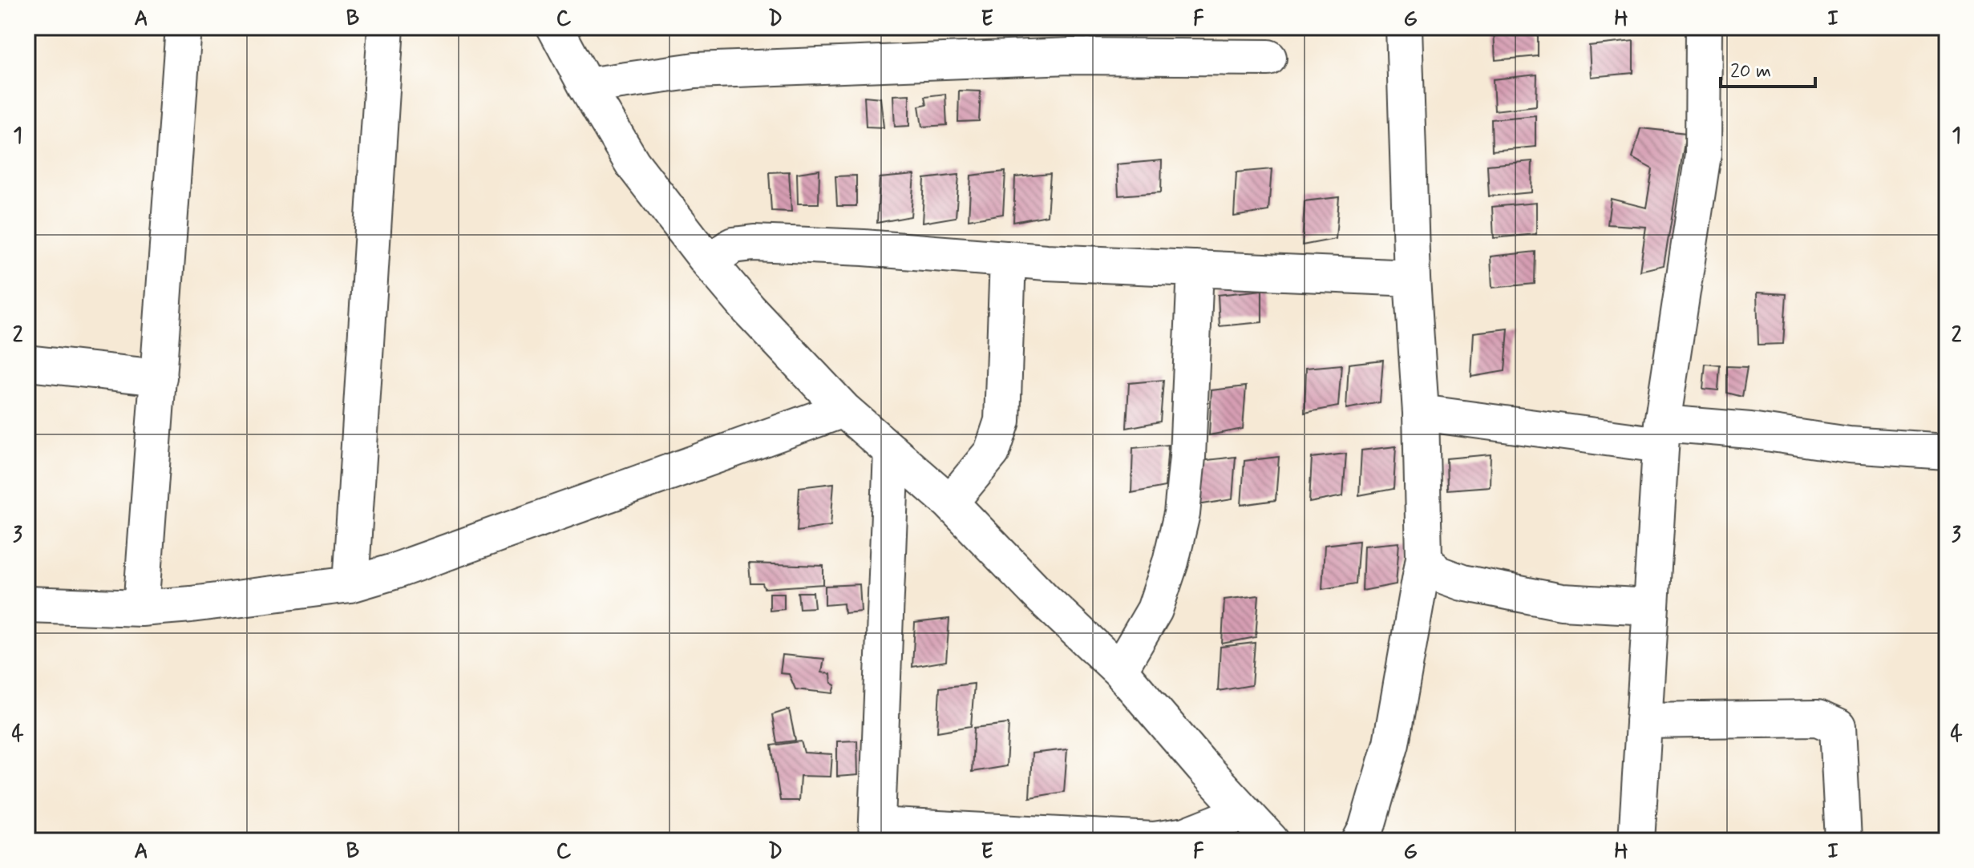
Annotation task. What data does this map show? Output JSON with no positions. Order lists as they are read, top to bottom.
{
  "scale_bar": "20 m",
  "grid": {
    "columns": [
      "A",
      "B",
      "C",
      "D",
      "E",
      "F",
      "G",
      "H",
      "I"
    ],
    "rows": [
      "1",
      "2",
      "3",
      "4"
    ]
  }
}
